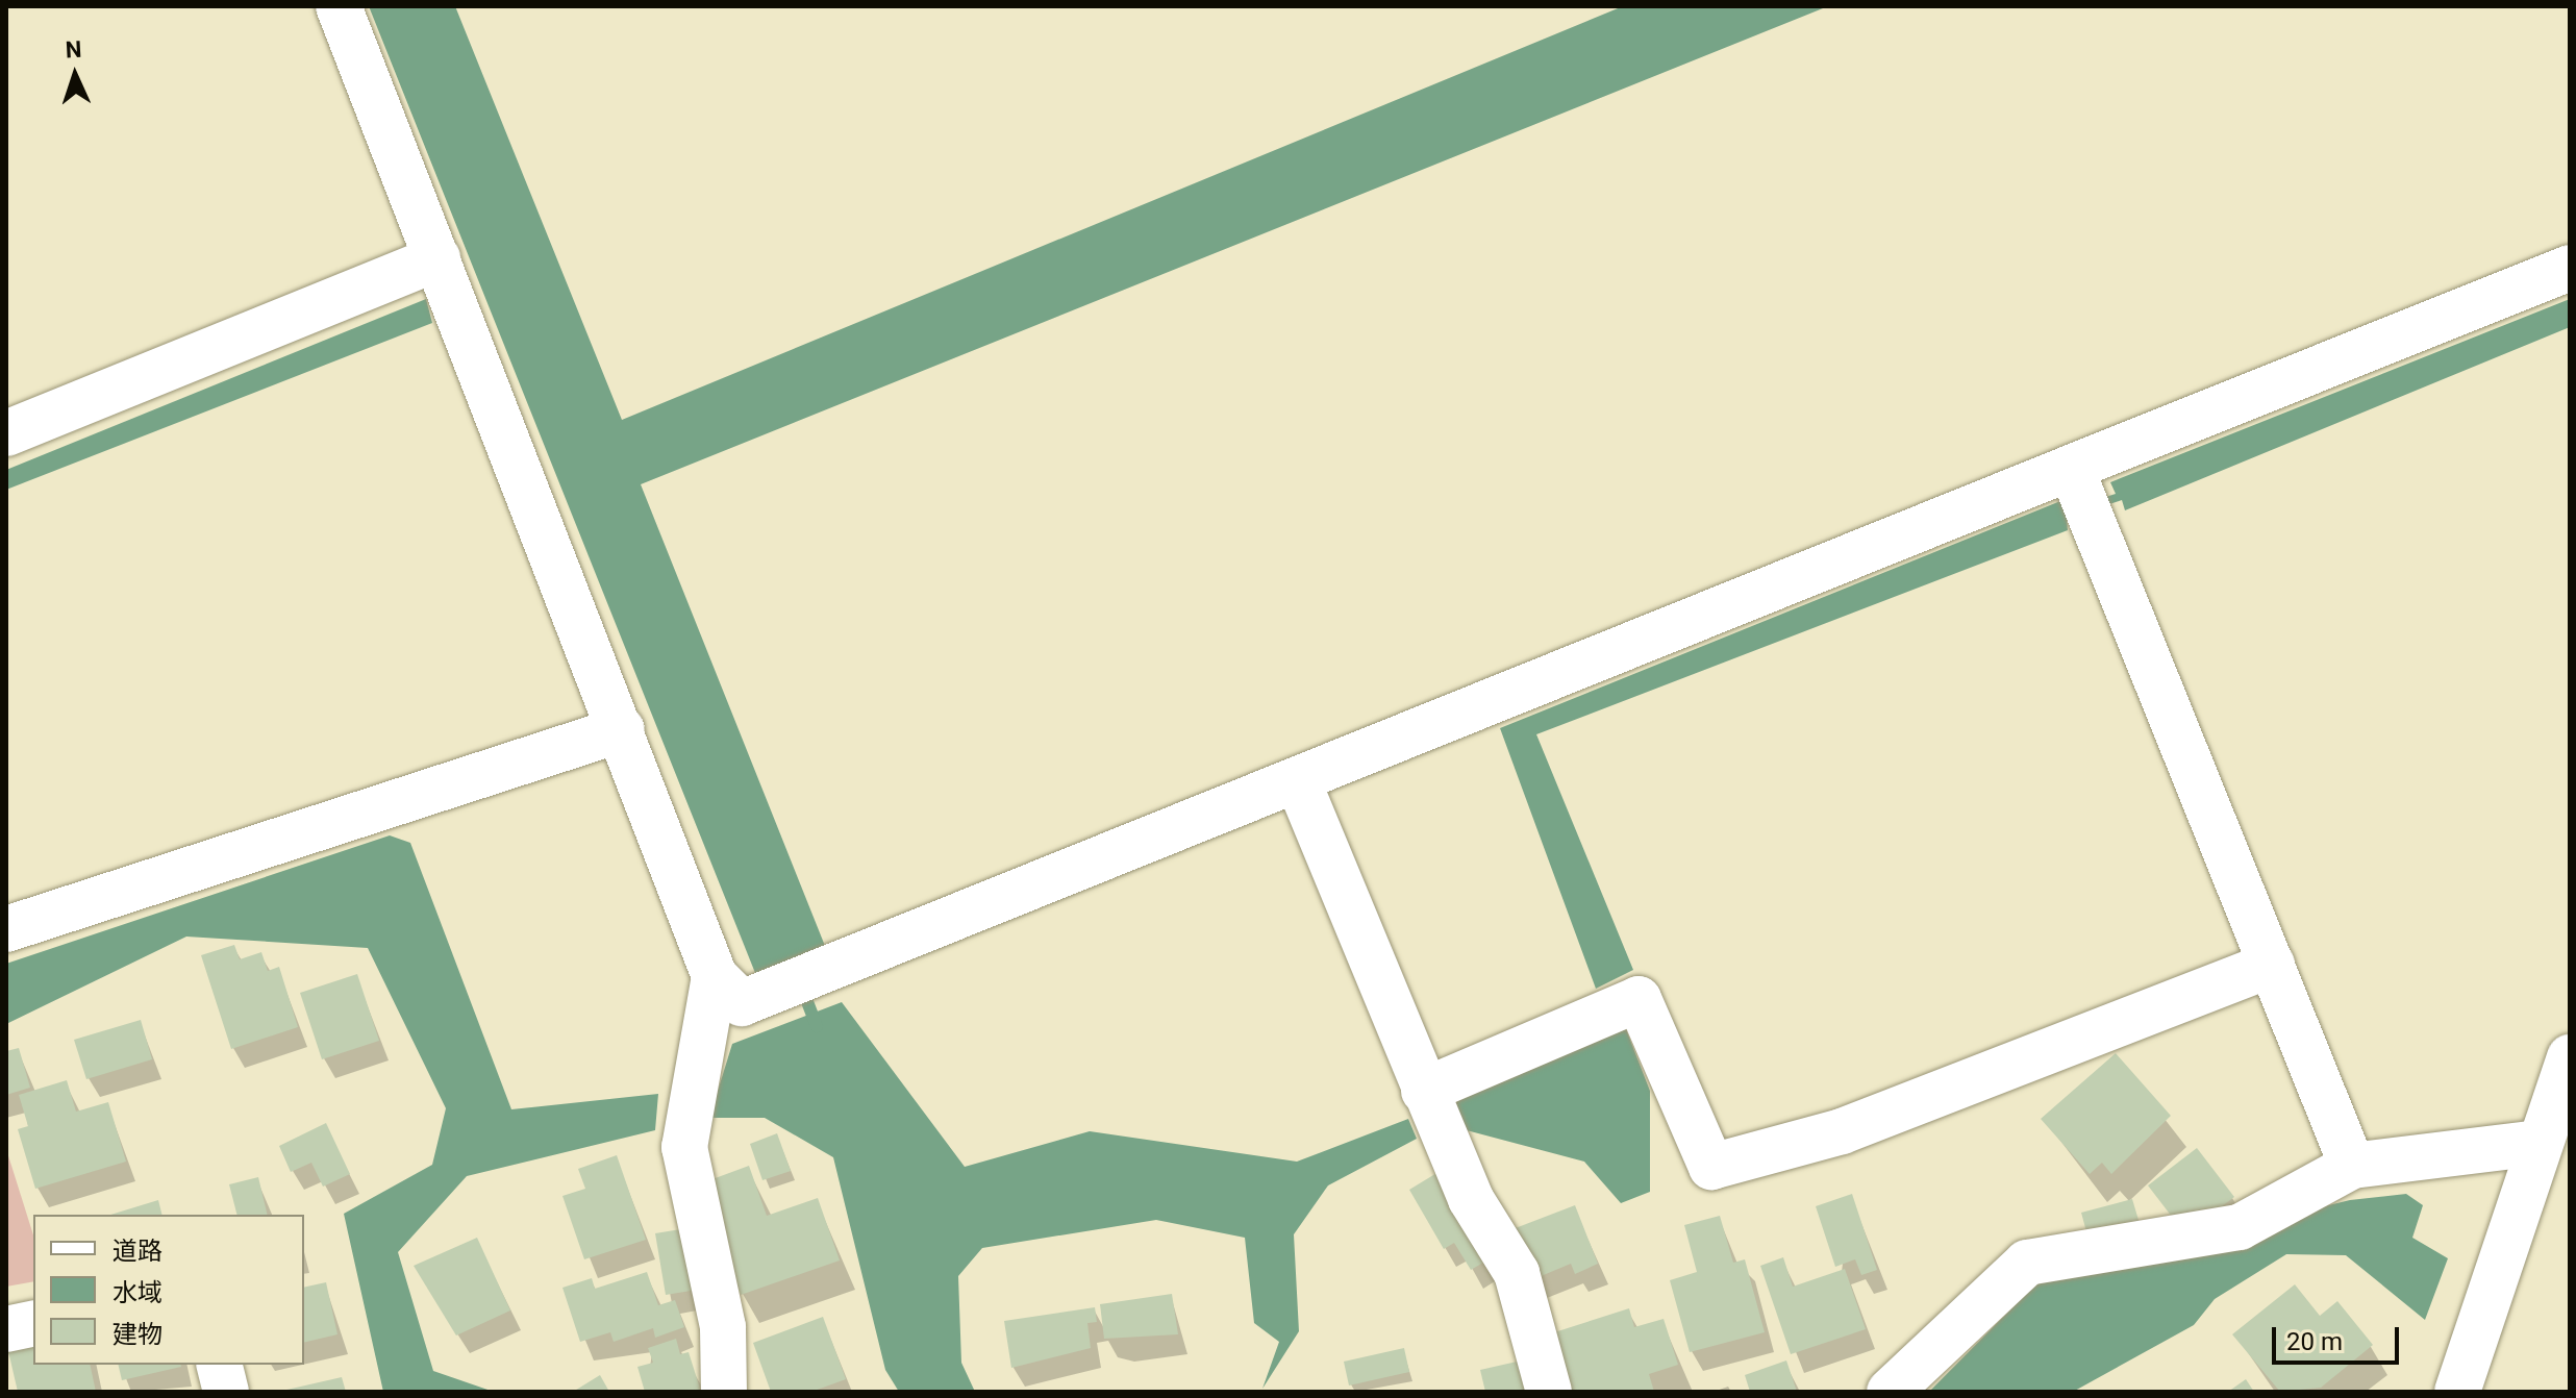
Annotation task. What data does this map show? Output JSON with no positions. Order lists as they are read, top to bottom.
{
  "legend": ["道路", "水域", "建物"],
  "scale_bar": "20 m",
  "north": "top"
}
